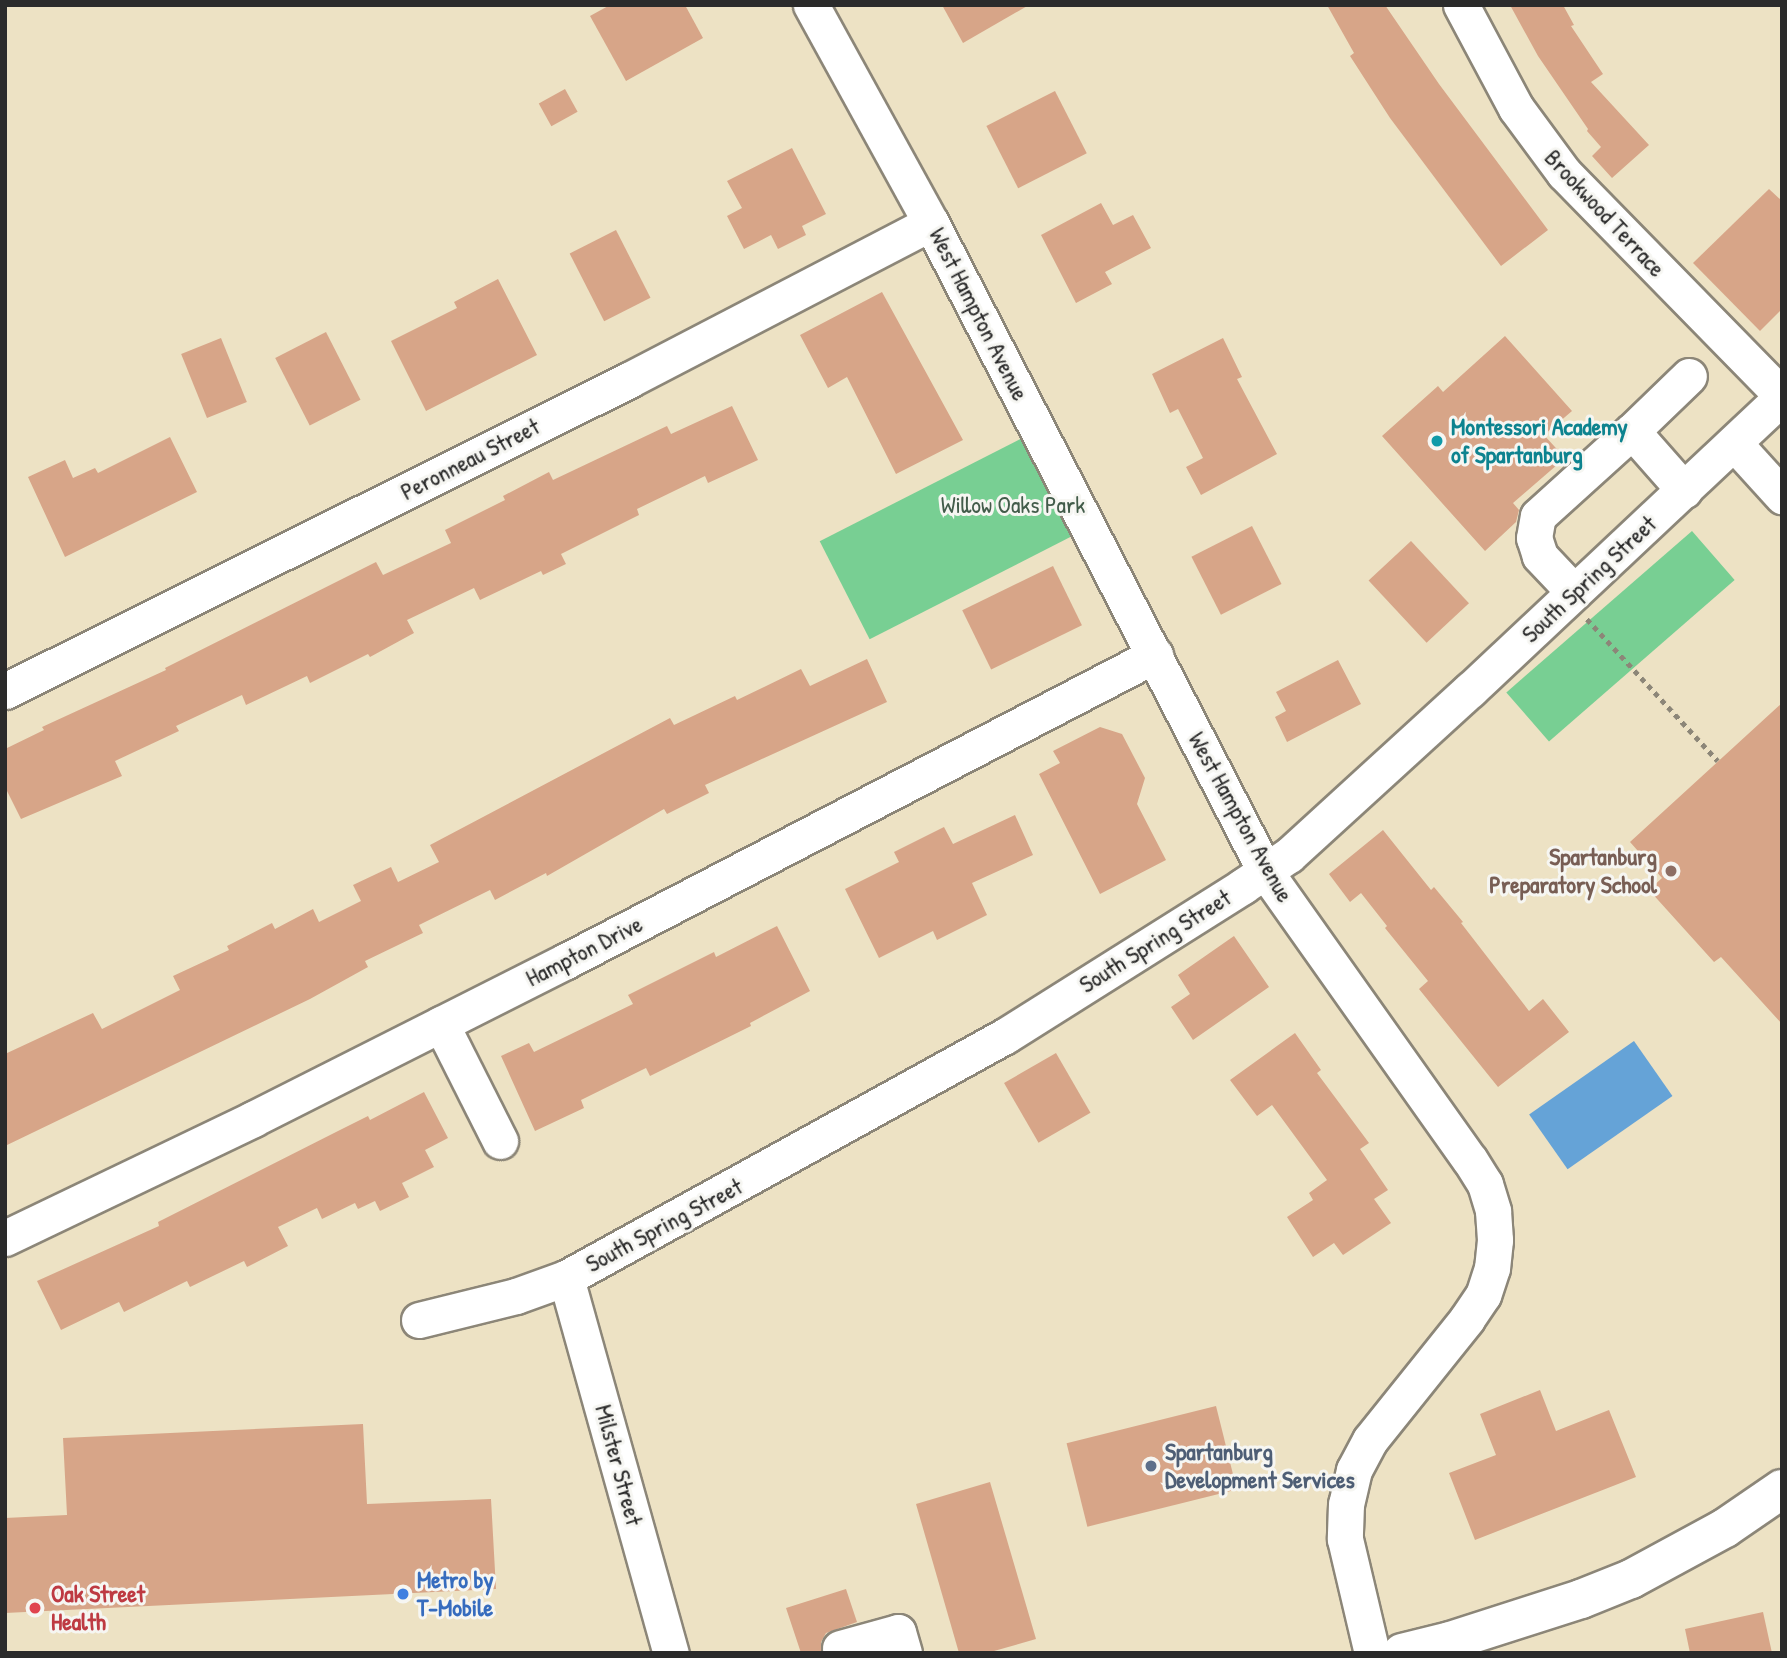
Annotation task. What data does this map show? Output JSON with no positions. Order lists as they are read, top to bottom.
{
  "streets": {
    "street": [
      "Brookwood Terrace",
      "West Hampton Avenue",
      "Peronneau Street",
      "South Spring Street",
      "Hampton Drive",
      "Milster Street"
    ]
  },
  "crossings": [
    ["Brookwood Terrace", "South Spring Street"],
    ["West Hampton Avenue", "Peronneau Street"],
    ["West Hampton Avenue", "South Spring Street"],
    ["West Hampton Avenue", "Hampton Drive"],
    ["South Spring Street", "Milster Street"]
  ],
  "parks": ["Willow Oaks Park"],
  "places": [
    "Montessori Academy of Spartanburg",
    "Spartanburg Preparatory School",
    "Spartanburg Development Services",
    "Metro by T-Mobile",
    "Oak Street Health"
  ]
}
